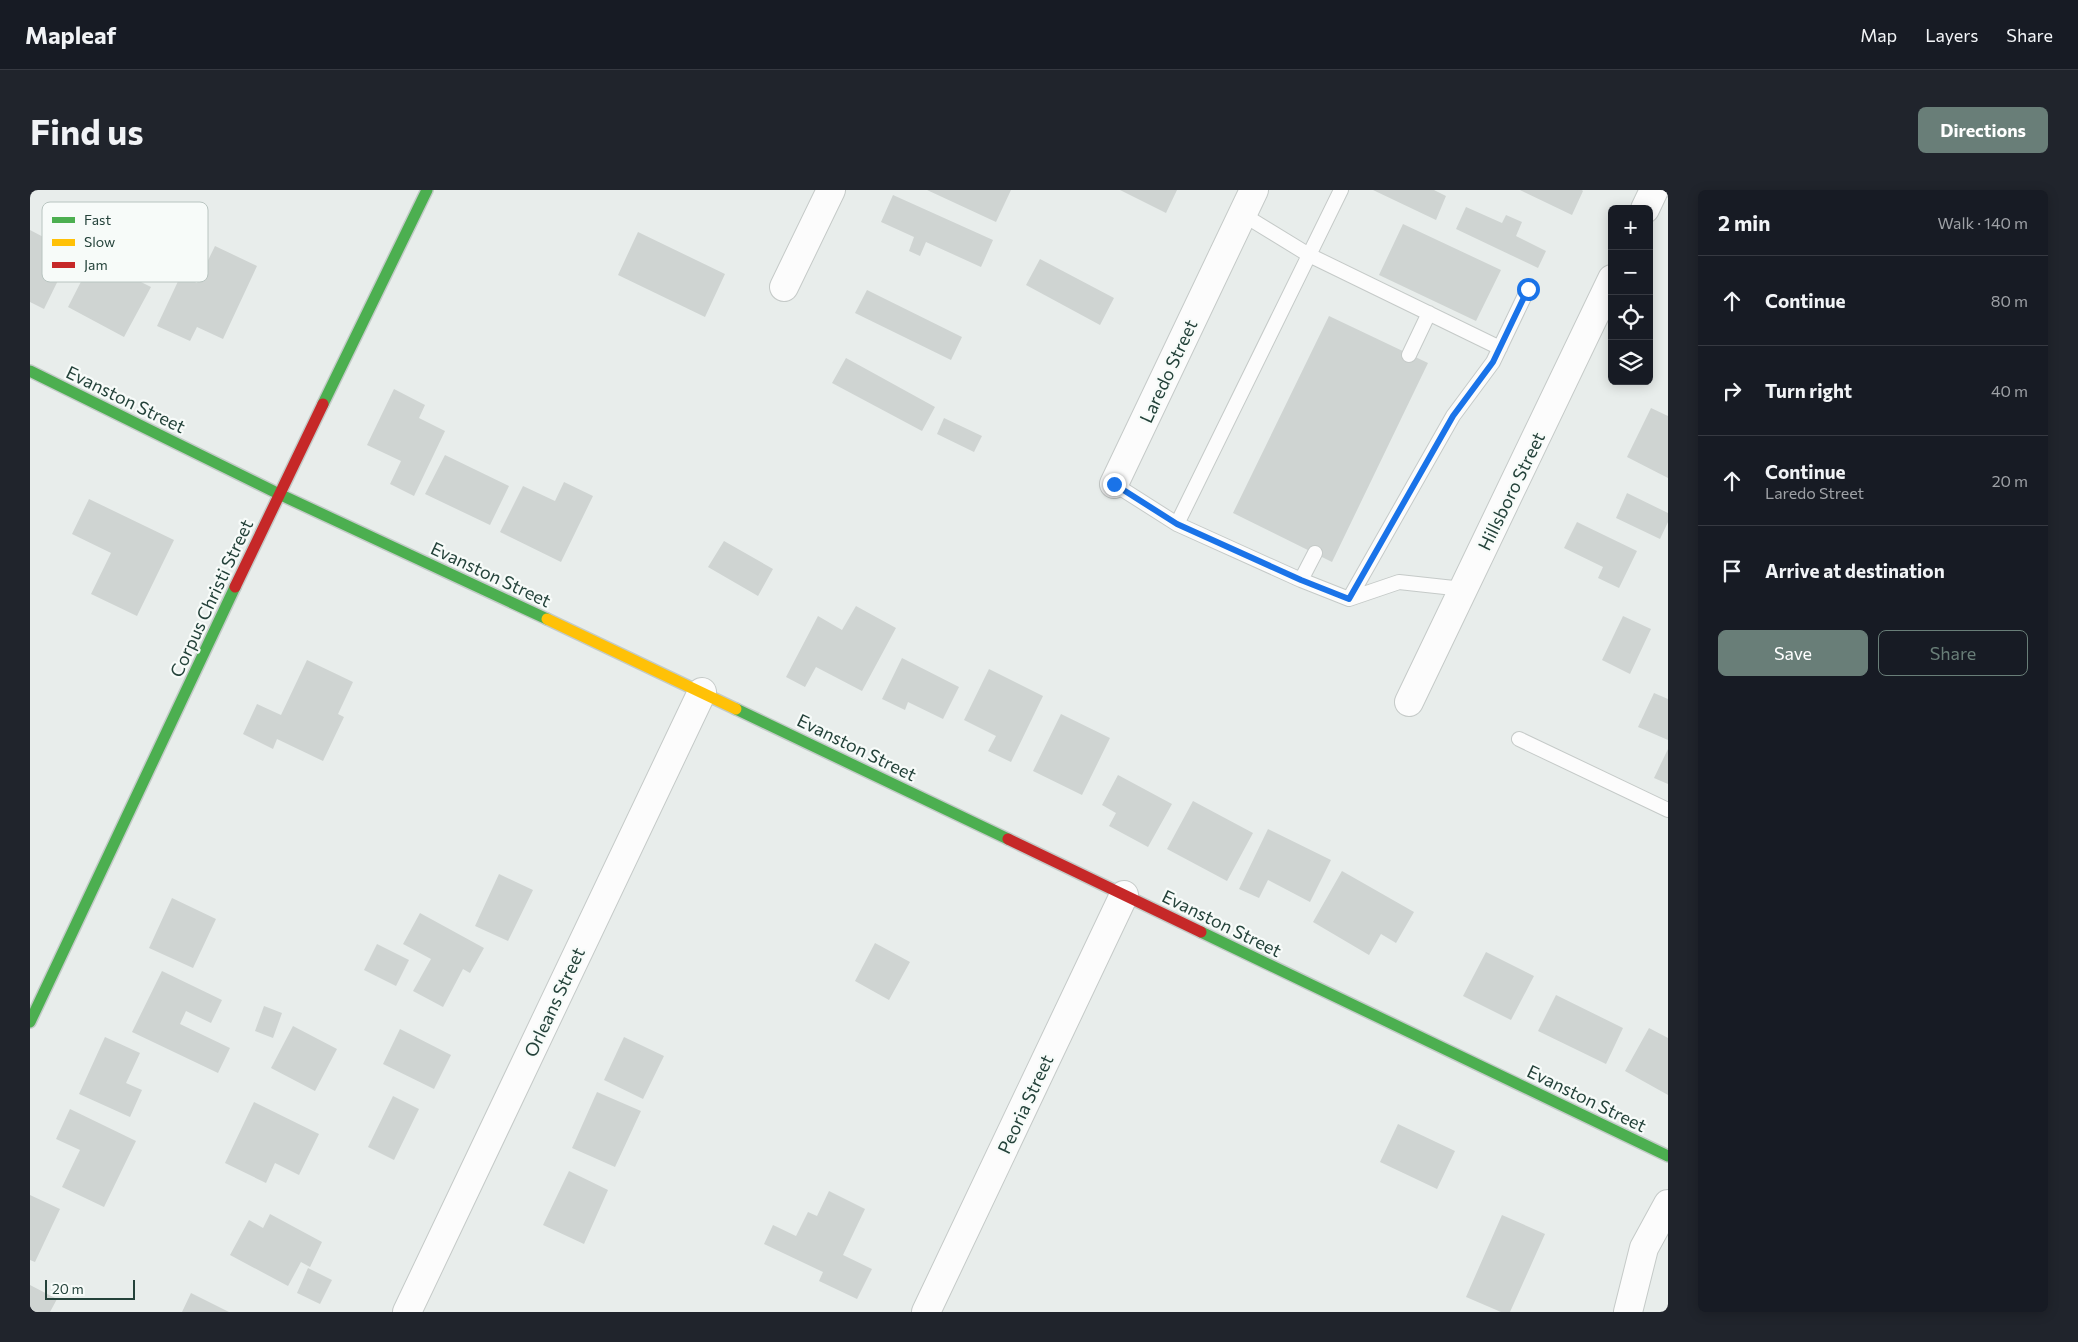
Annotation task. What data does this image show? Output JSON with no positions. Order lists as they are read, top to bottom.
{
  "streets": {
    "street": [
      "Laredo Street",
      "Evanston Street",
      "Hillsboro Street",
      "Corpus Christi Street",
      "Orleans Street",
      "Peoria Street"
    ]
  },
  "crossings": [
    ["Evanston Street", "Corpus Christi Street"],
    ["Evanston Street", "Orleans Street"],
    ["Evanston Street", "Peoria Street"]
  ],
  "legend": ["Fast", "Slow", "Jam"],
  "scale_bar": "20 m",
  "page": {
    "header": "Mapleaf",
    "nav": ["Map", "Layers", "Share"],
    "buttons": [
      "Directions",
      ["Save", "Share"]
    ],
    "title": "Find us",
    "heading": ["2 min", "Walk · 140 m"],
    "map_buttons": ["+", "−"],
    "list": [
      ["Continue", "80 m"],
      ["Turn right", "40 m"],
      ["Continue", "Laredo Street", "20 m"],
      "Arrive at destination"
    ],
    "scale": "20 m"
  }
}
